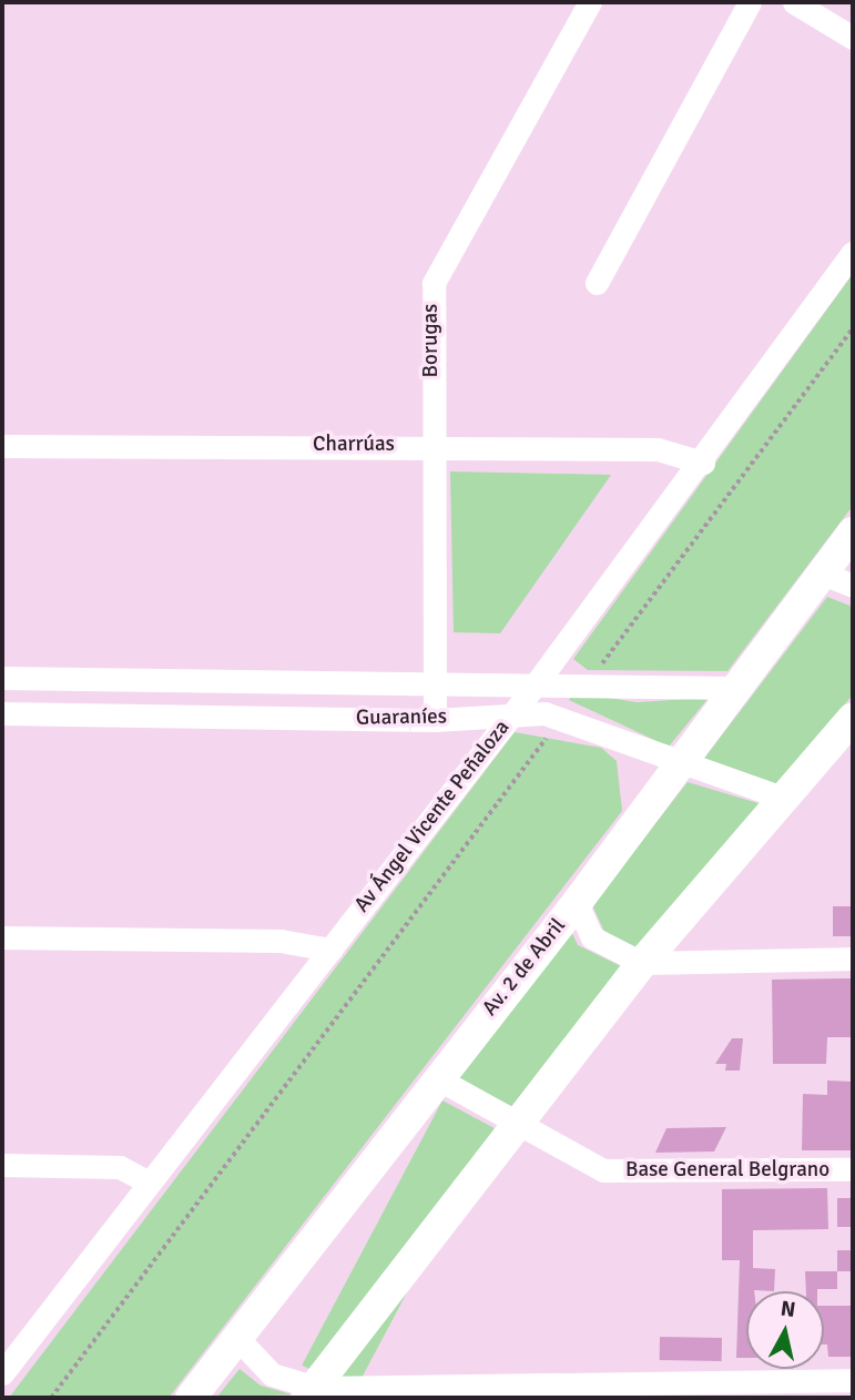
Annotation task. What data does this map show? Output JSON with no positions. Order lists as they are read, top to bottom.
{
  "streets": {
    "main road": ["Av. 2 de Abril"],
    "street": [
      "Borugas",
      "Charrúas",
      "Guaraníes",
      "Av Ángel Vicente Peñaloza",
      "Base General Belgrano"
    ]
  },
  "crossings": [
    ["Borugas", "Charrúas"],
    ["Borugas", "Guaraníes"],
    ["Charrúas", "Av Ángel Vicente Peñaloza"],
    ["Guaraníes", "Av Ángel Vicente Peñaloza"],
    ["Guaraníes", "Av. 2 de Abril"],
    ["Av. 2 de Abril", "Base General Belgrano"]
  ],
  "north": "top"
}
